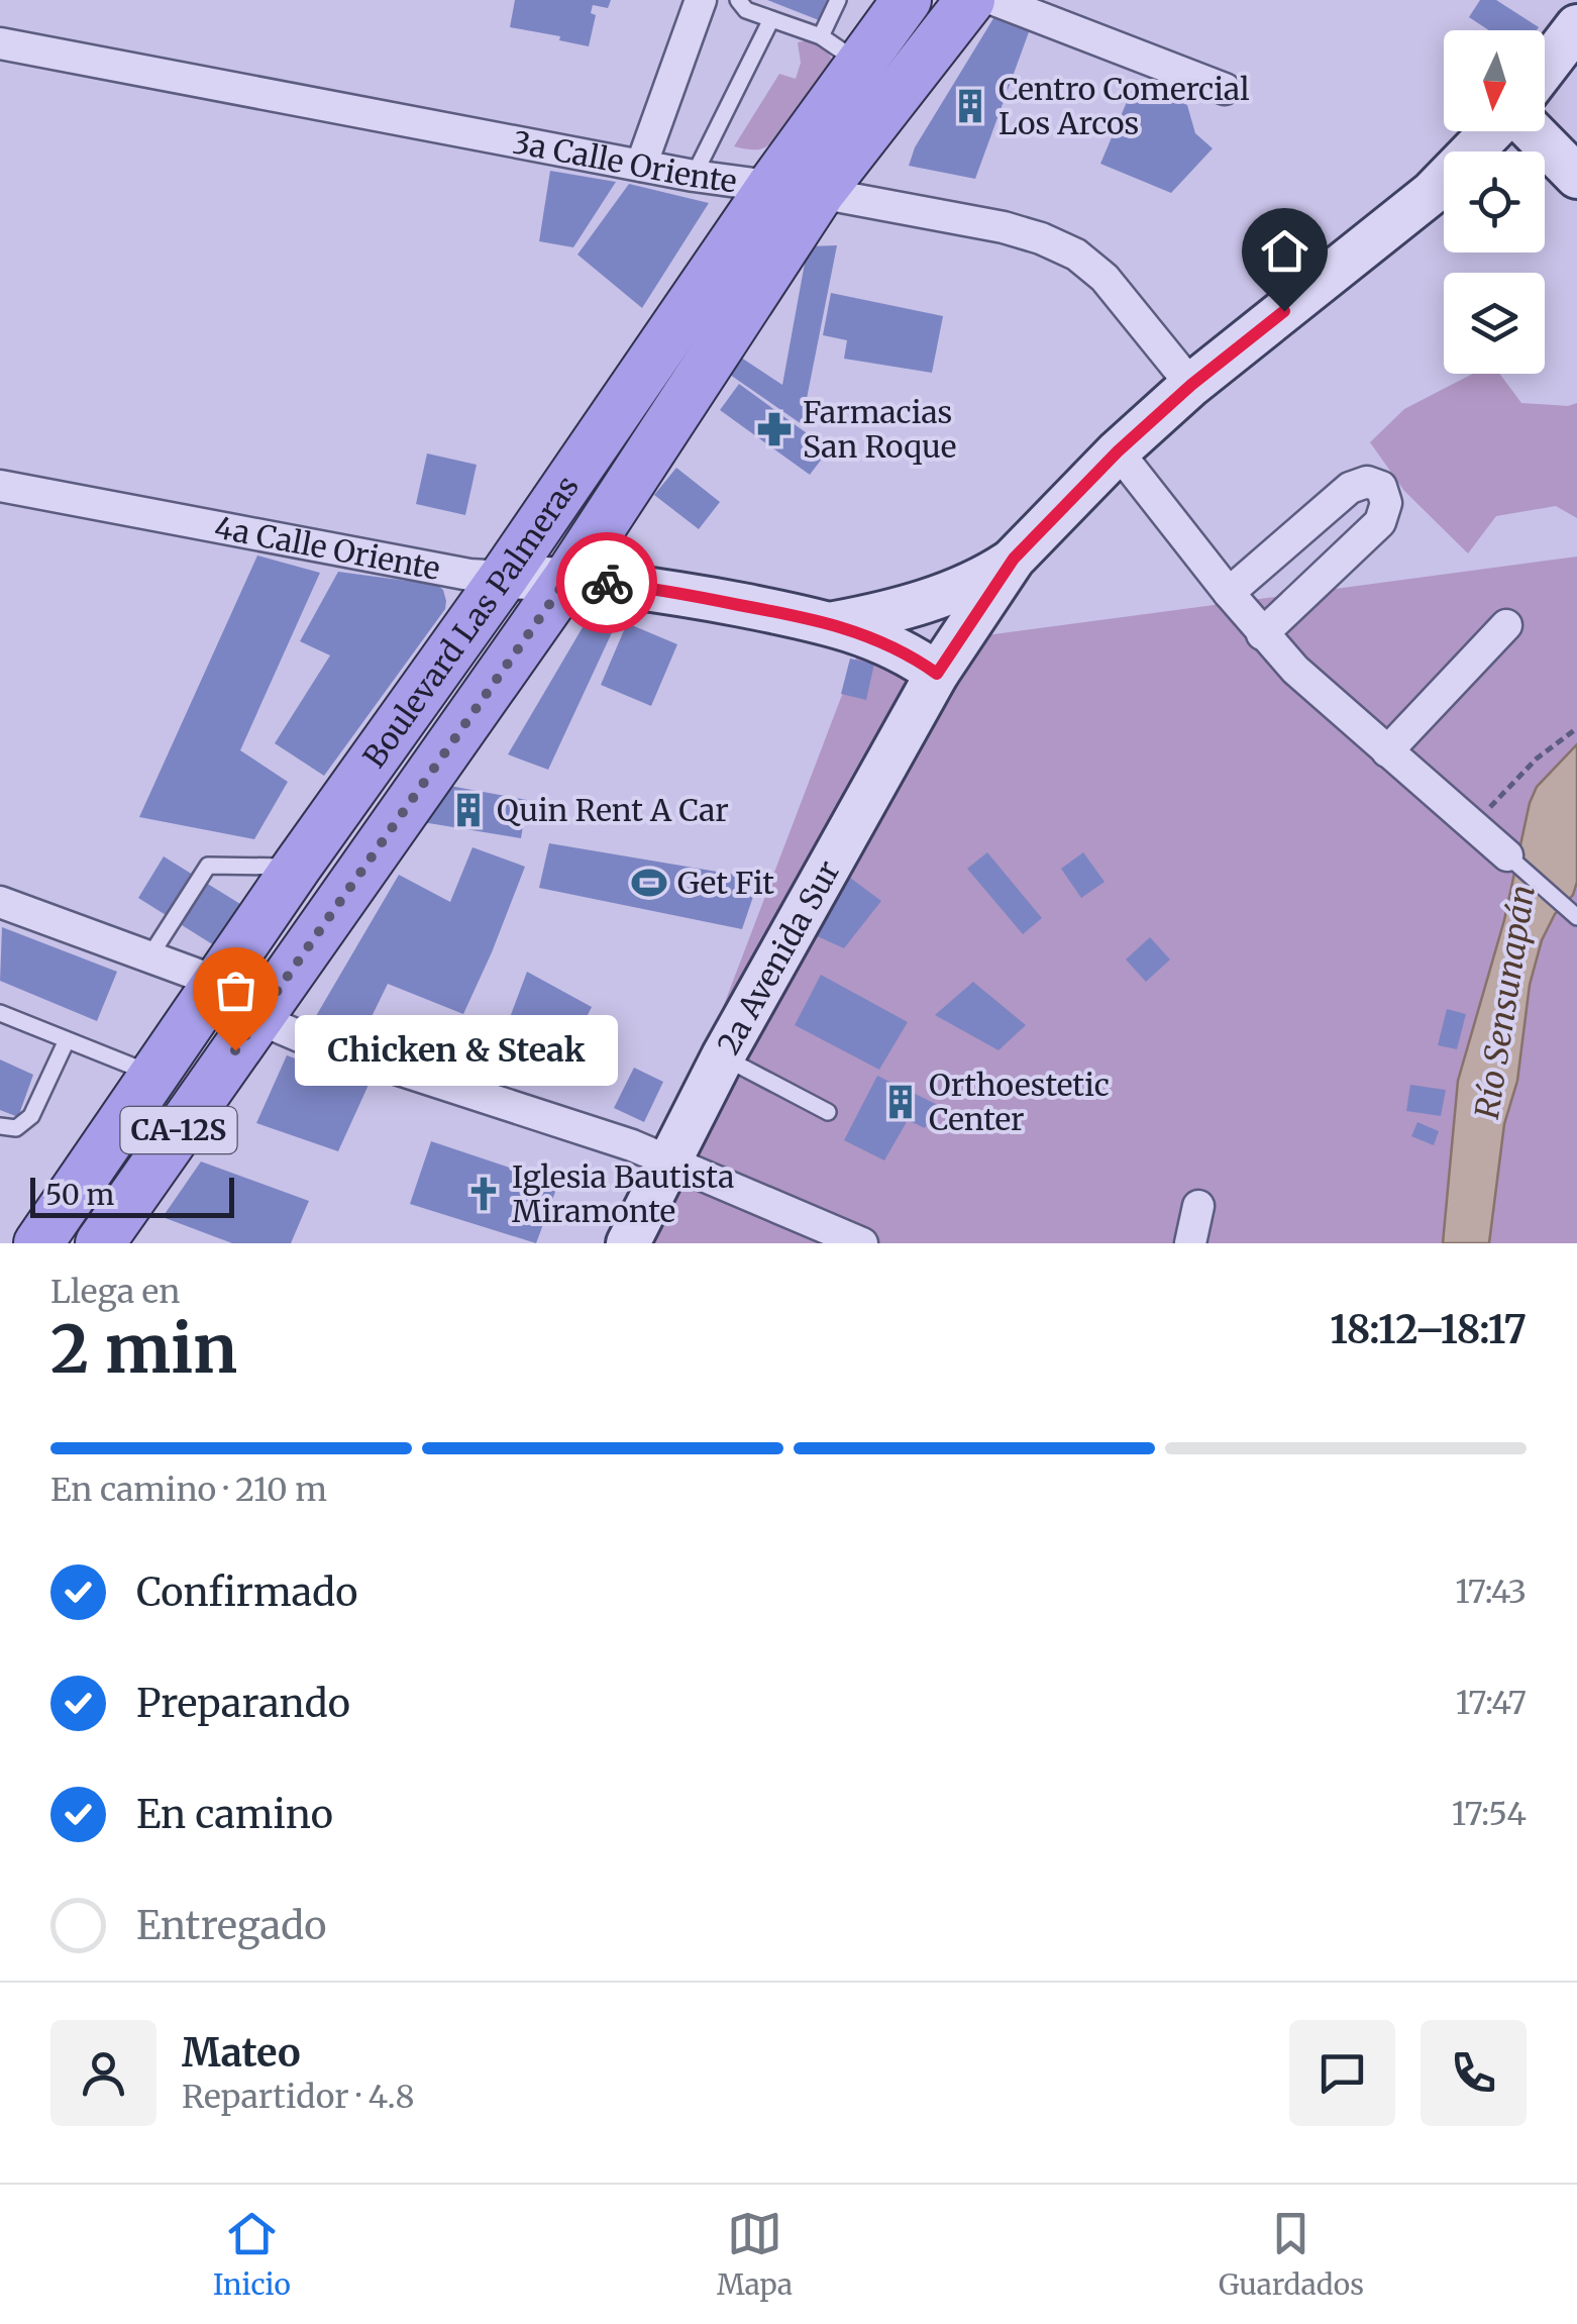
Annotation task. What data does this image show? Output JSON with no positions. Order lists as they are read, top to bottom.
{
  "streets": {
    "main road": ["Boulevard Las Palmeras", "CA-12S"],
    "street": ["3a Calle Oriente", "4a Calle Oriente", "2a Avenida Sur"]
  },
  "crossings": [
    ["3a Calle Oriente", "Boulevard Las Palmeras"],
    ["4a Calle Oriente", "Boulevard Las Palmeras"],
    ["4a Calle Oriente", "2a Avenida Sur"]
  ],
  "water": ["Río Sensunapán"],
  "places": {
    "building": ["Centro Comercial Los Arcos", "Quin Rent A Car", "Orthoestetic Center"],
    "pharmacy": ["Farmacias San Roque"],
    "sports": ["Get Fit"],
    "other": ["Chicken & Steak"],
    "church": ["Iglesia Bautista Miramonte"]
  },
  "scale_bar": "50 m",
  "north": "bottom",
  "page": {
    "bubble": "Chicken & Steak",
    "scale": "50 m",
    "heading": ["2 min", "Llega en", "18:12–18:17"],
    "panel": ["Mateo", "Repartidor · 4.8"],
    "bar": "En camino · 210 m",
    "list": [
      ["Confirmado", "17:43"],
      ["Preparando", "17:47"],
      ["En camino", "17:54"],
      "Entregado"
    ],
    "tabs": ["Inicio", "Mapa", "Guardados"]
  }
}
